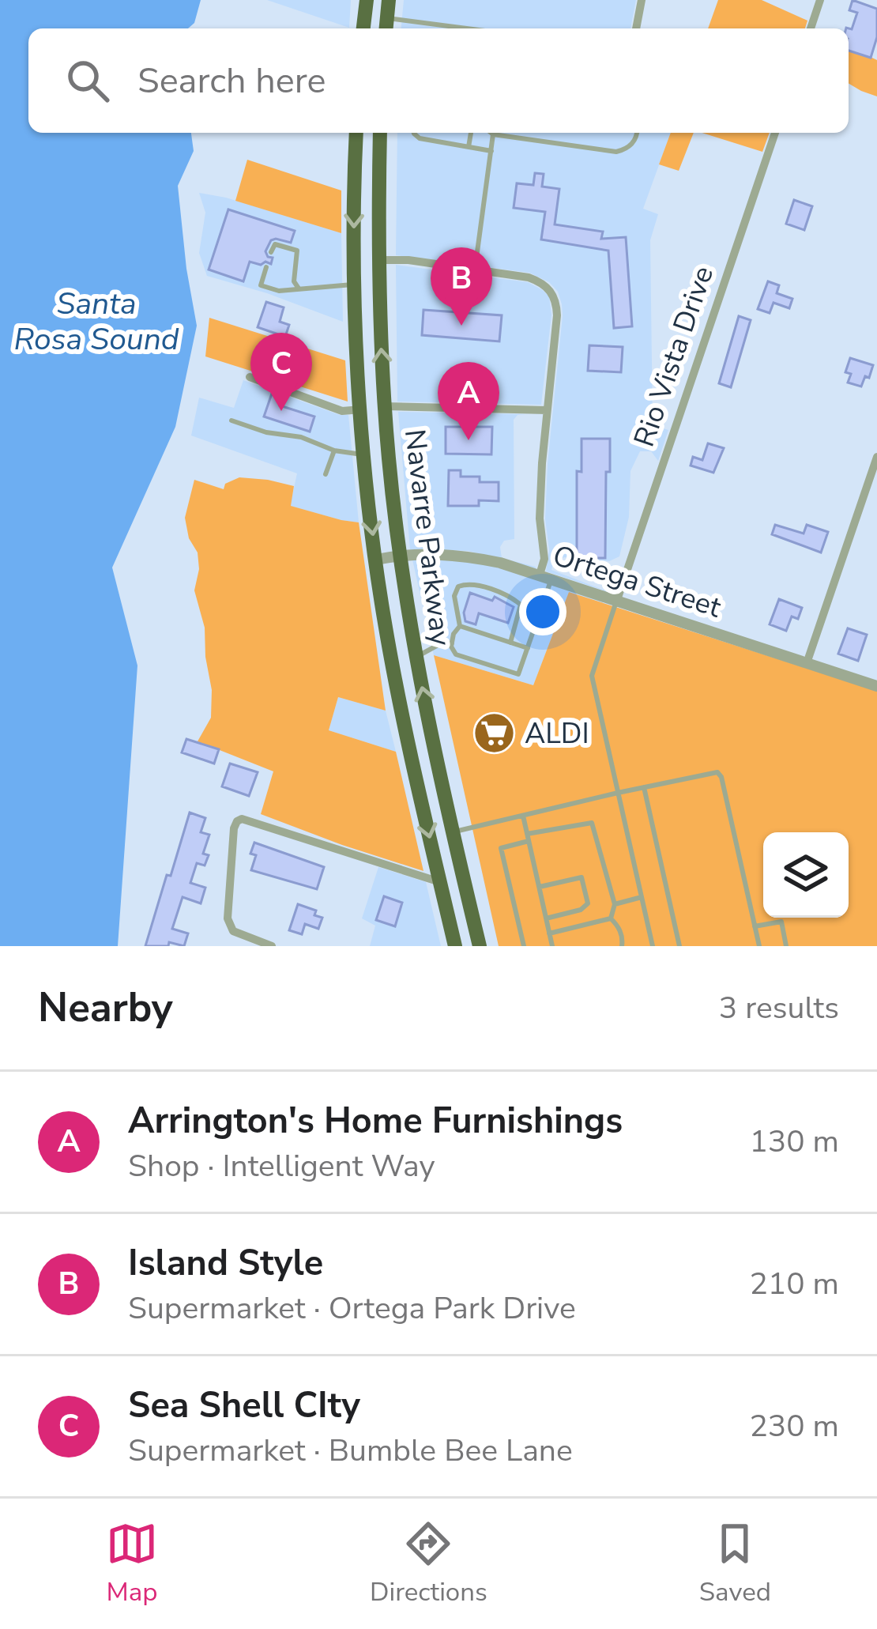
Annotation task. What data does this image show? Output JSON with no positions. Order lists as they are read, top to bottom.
{
  "streets": {
    "highway": ["Navarre Parkway"],
    "street": ["Rio Vista Drive", "Ortega Street"]
  },
  "crossings": [
    ["Rio Vista Drive", "Ortega Street"],
    ["Navarre Parkway", "Ortega Street"]
  ],
  "water": ["Santa Rosa Sound"],
  "places": {
    "supermarket": ["ALDI"]
  },
  "page": {
    "search": "Search here",
    "pins": ["B", "C", "A"],
    "heading": ["Nearby", "3 results"],
    "list": [
      {
        "mark": "A",
        "name": "Arrington's Home Furnishings",
        "note": "Shop · Intelligent Way",
        "value": "130 m"
      },
      {
        "mark": "B",
        "name": "Island Style",
        "note": "Supermarket · Ortega Park Drive",
        "value": "210 m"
      },
      {
        "mark": "C",
        "name": "Sea Shell CIty",
        "note": "Supermarket · Bumble Bee Lane",
        "value": "230 m"
      }
    ],
    "nav": ["Map", "Directions", "Saved"]
  }
}
